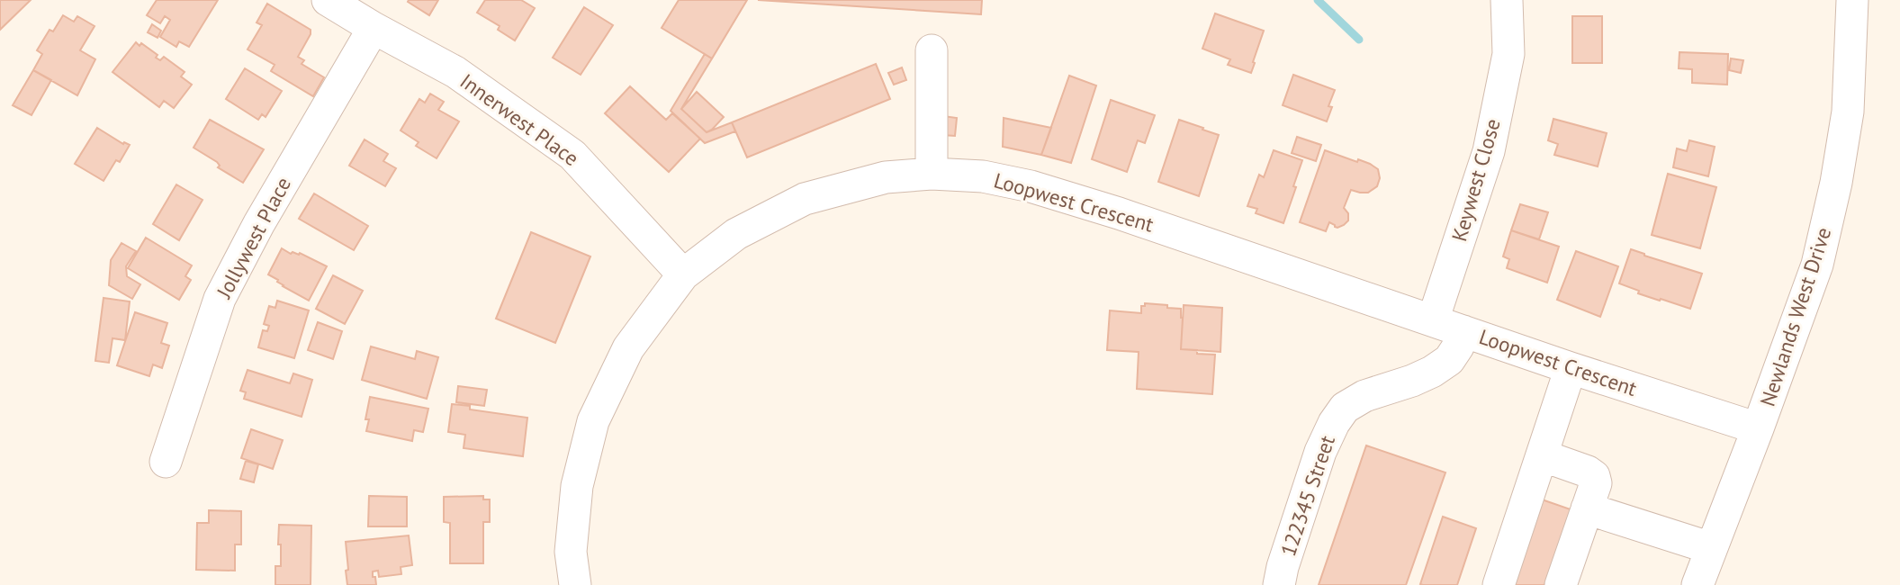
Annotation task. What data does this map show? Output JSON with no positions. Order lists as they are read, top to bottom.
{
  "streets": {
    "street": [
      "Innerwest Place",
      "Keywest Close",
      "Loopwest Crescent",
      "Jollywest Place",
      "Newlands West Drive",
      "122345 Street"
    ]
  },
  "crossings": [
    ["Innerwest Place", "Loopwest Crescent"],
    ["Innerwest Place", "Jollywest Place"],
    ["Keywest Close", "Loopwest Crescent"],
    ["Loopwest Crescent", "Newlands West Drive"],
    ["Loopwest Crescent", "122345 Street"]
  ]
}
